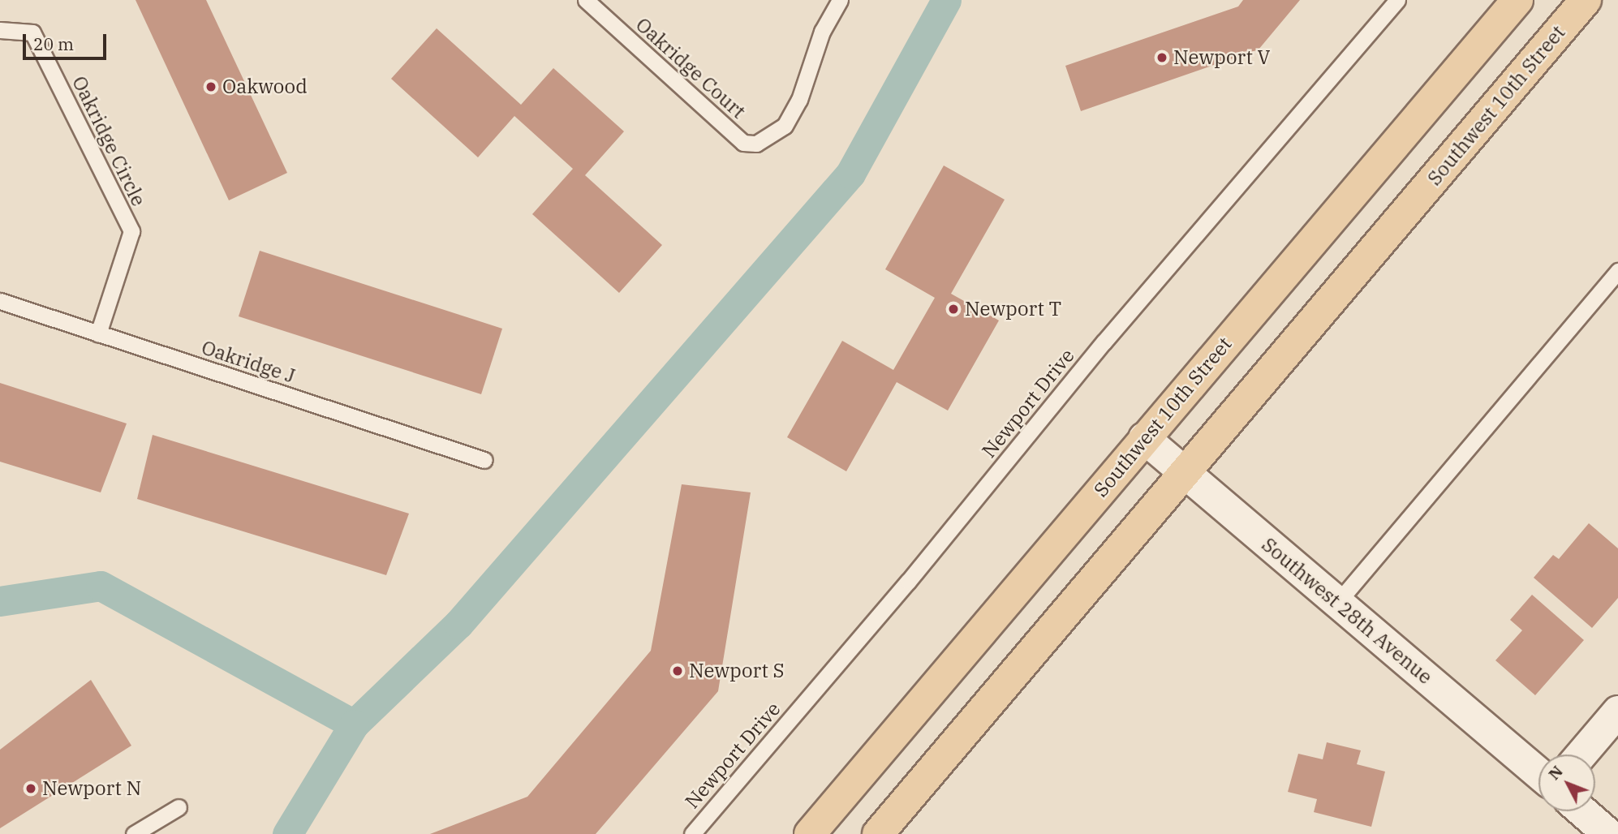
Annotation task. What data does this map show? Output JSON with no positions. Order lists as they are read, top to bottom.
{
  "streets": {
    "main road": ["Southwest 10th Street"],
    "street": ["Southwest 28th Avenue"],
    "lane": [
      "Oakridge Court",
      "Oakridge Circle",
      "Oakridge J",
      "Newport Drive"
    ]
  },
  "crossings": [
    ["Southwest 10th Street", "Southwest 28th Avenue"],
    ["Oakridge Circle", "Oakridge J"]
  ],
  "places": [
    "Newport V",
    "Oakwood",
    "Newport T",
    "Newport S",
    "Newport N"
  ],
  "scale_bar": "20 m",
  "north": "top left"
}
